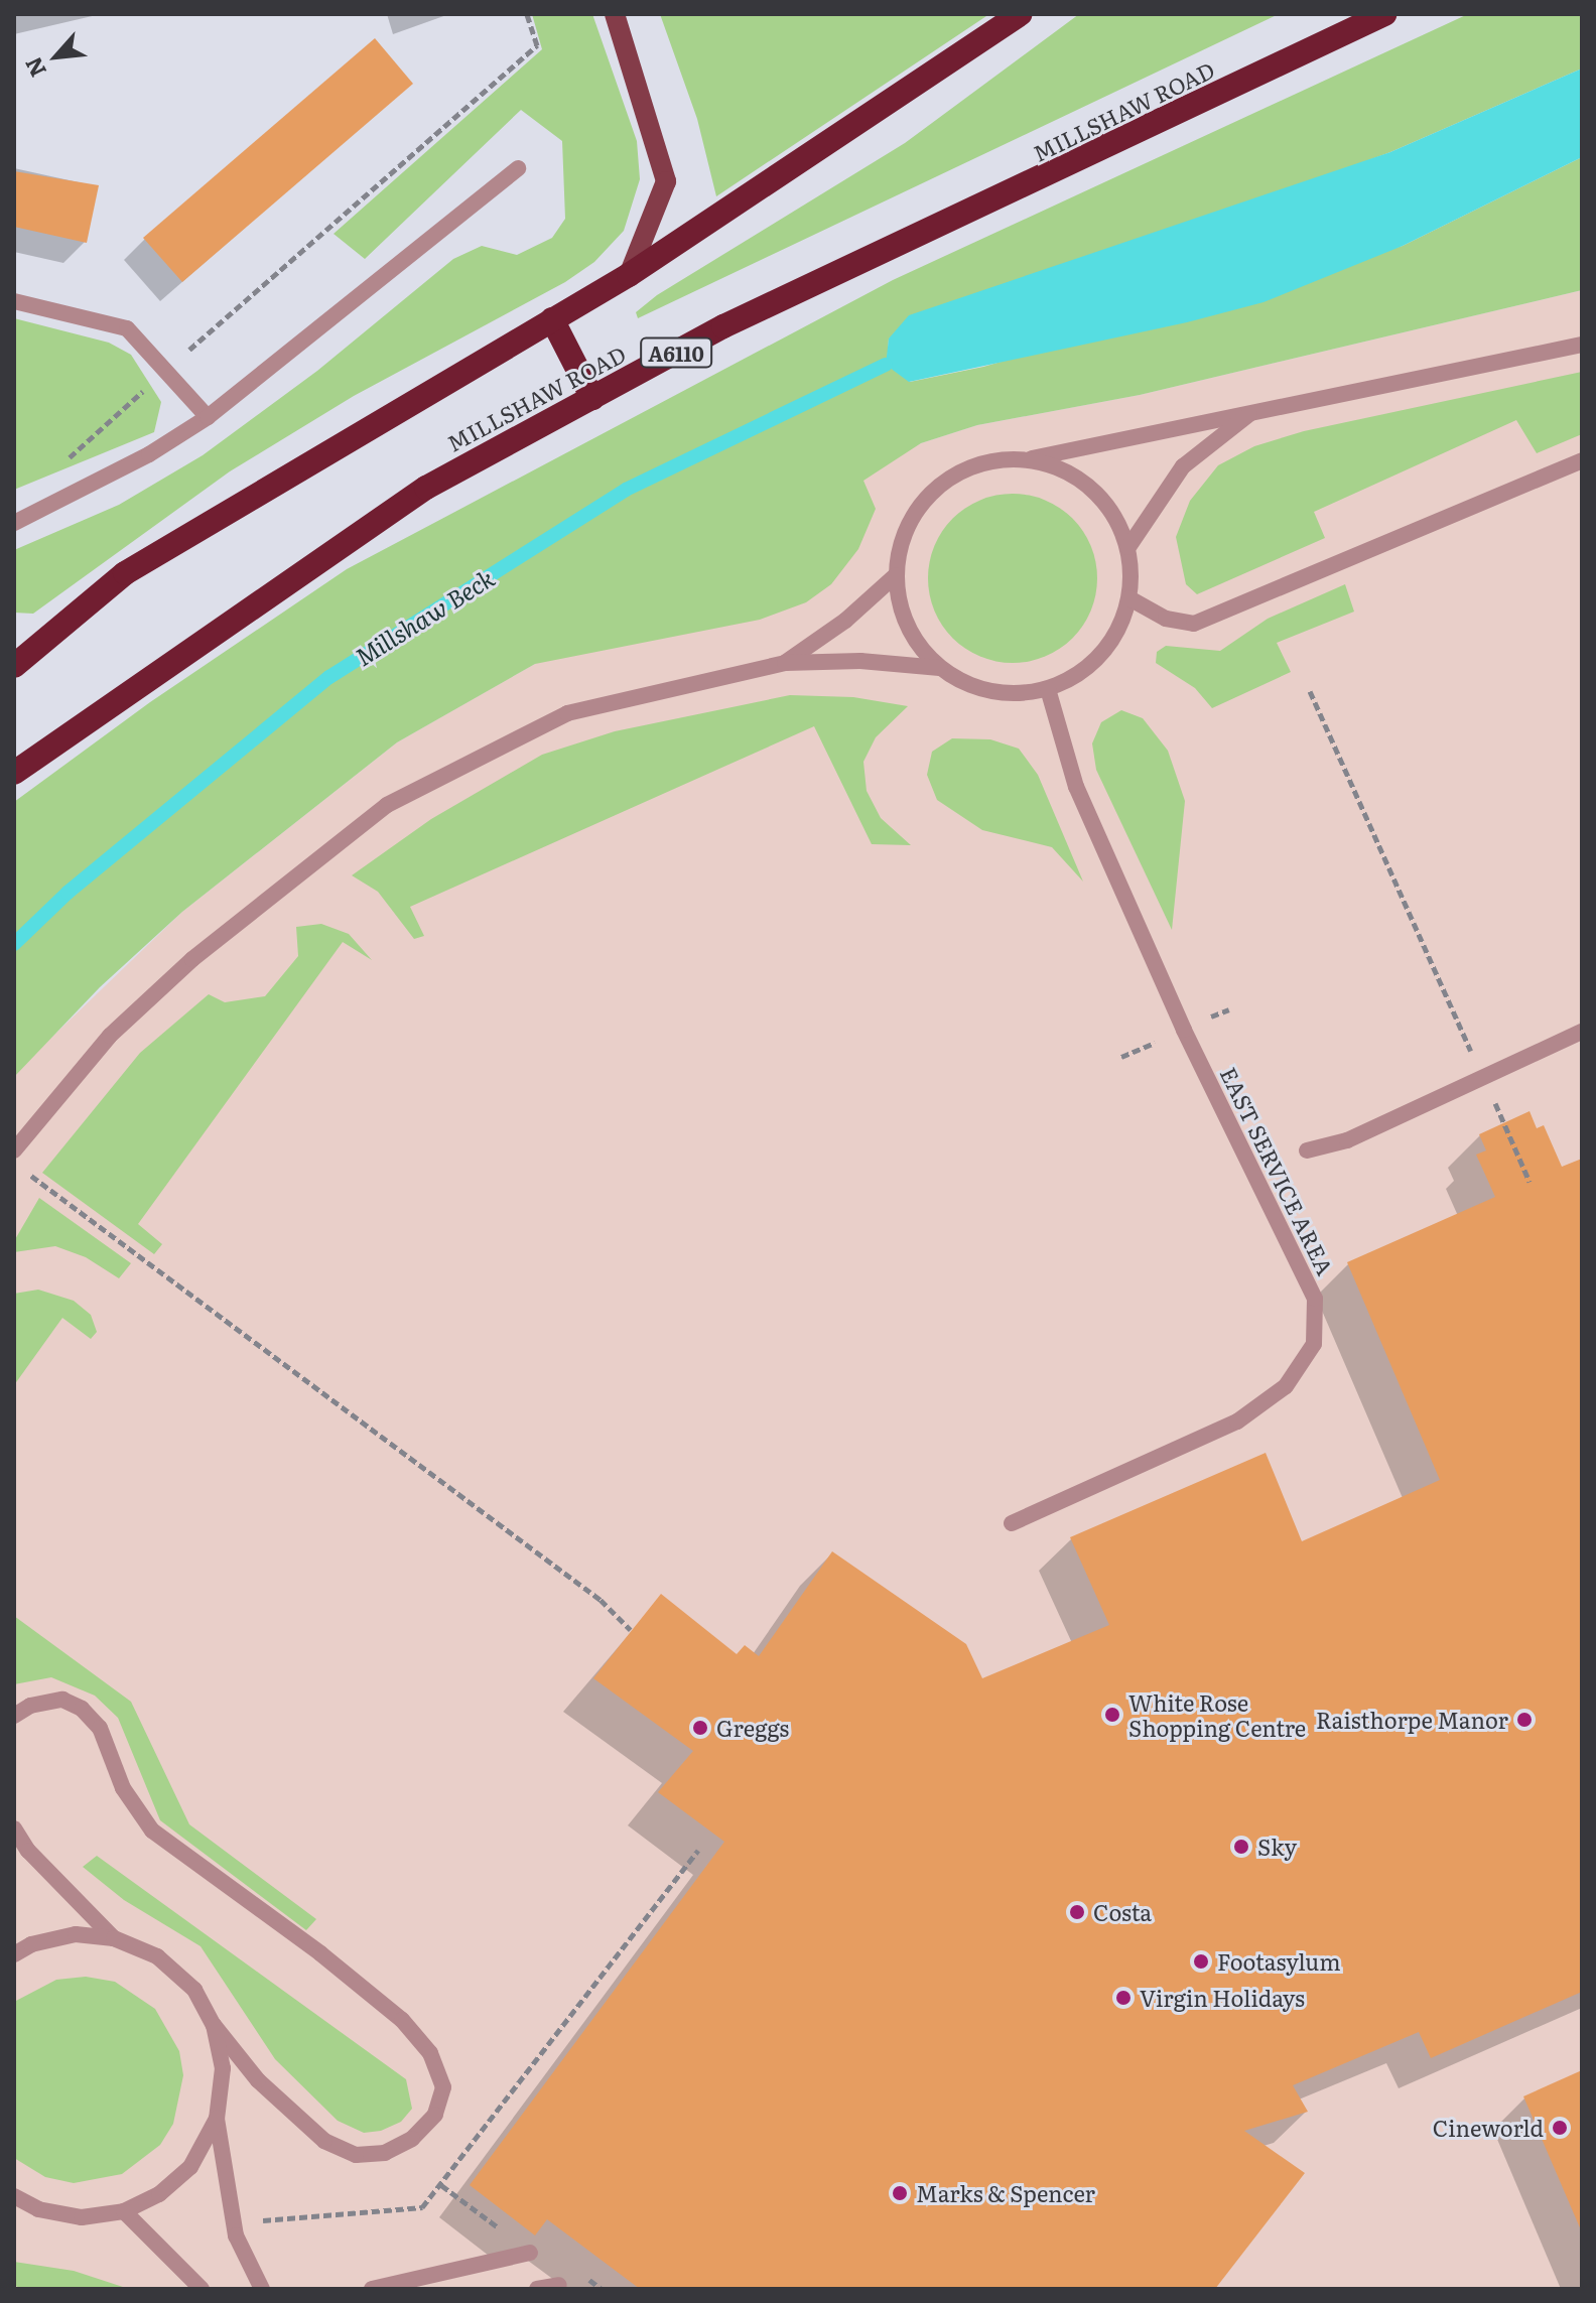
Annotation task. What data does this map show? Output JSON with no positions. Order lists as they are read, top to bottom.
{
  "streets": {
    "highway": ["MILLSHAW ROAD", "A6110"],
    "street": ["EAST SERVICE AREA"]
  },
  "water": ["Millshaw Beck"],
  "places": [
    "White Rose Shopping Centre",
    "Raisthorpe Manor",
    "Greggs",
    "Sky",
    "Costa",
    "Footasylum",
    "Virgin Holidays",
    "Cineworld",
    "Marks & Spencer"
  ],
  "north": "bottom left"
}
